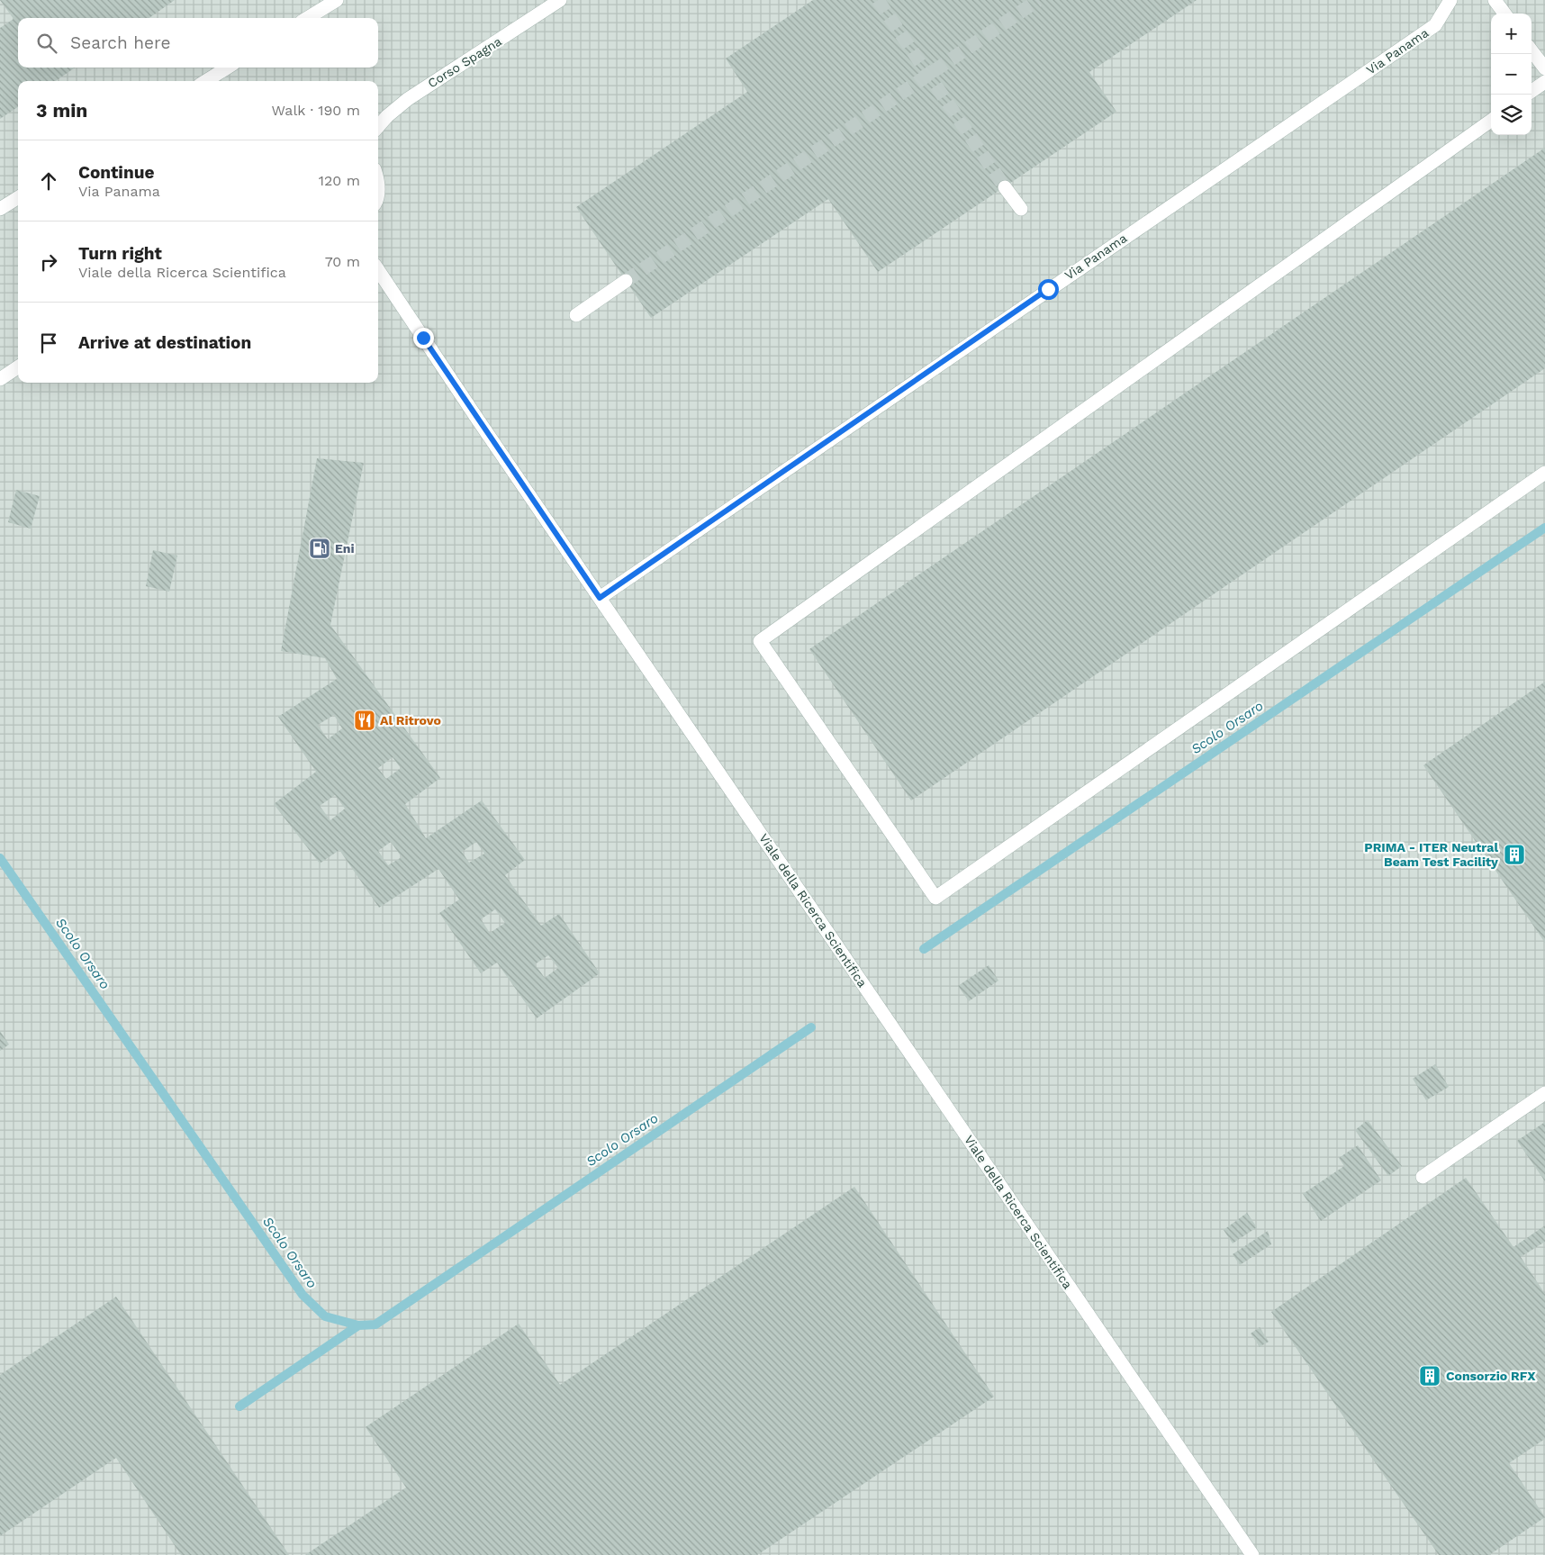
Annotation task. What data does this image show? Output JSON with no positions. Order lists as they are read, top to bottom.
{
  "streets": {
    "street": ["Via Panama", "Corso Spagna", "Viale della Ricerca Scientifica"]
  },
  "crossings": [
    ["Via Panama", "Viale della Ricerca Scientifica"]
  ],
  "water": ["Scolo Orsaro"],
  "places": {
    "fuel station": ["Eni"],
    "restaurant": ["Al Ritrovo"],
    "building": ["PRIMA - ITER Neutral Beam Test Facility", "Consorzio RFX"]
  },
  "page": {
    "map_buttons": ["+", "−"],
    "search": "Search here",
    "heading": ["3 min", "Walk · 190 m"],
    "list": [
      ["Continue", "Via Panama", "120 m"],
      ["Turn right", "Viale della Ricerca Scientifica", "70 m"],
      "Arrive at destination"
    ]
  }
}
